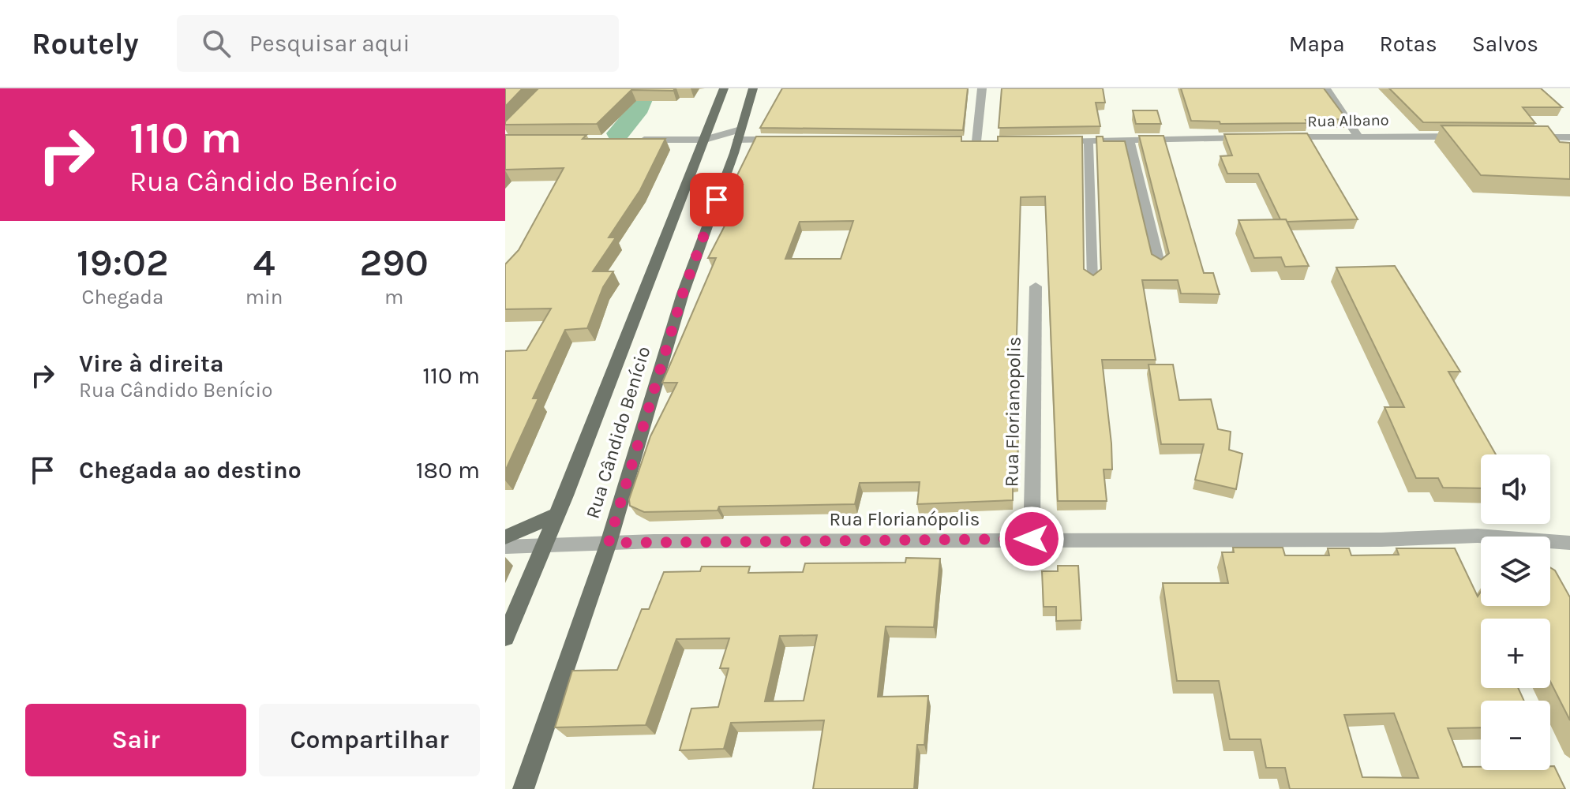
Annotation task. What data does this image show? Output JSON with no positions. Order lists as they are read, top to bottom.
{
  "streets": {
    "main road": ["Rua Cândido Benício"],
    "street": ["Rua Albano", "Rua Florianopolis", "Rua Florianópolis"]
  },
  "crossings": [
    ["Rua Florianopolis", "Rua Florianópolis"],
    ["Rua Cândido Benício", "Rua Florianópolis"]
  ],
  "page": {
    "header": "Routely",
    "search": "Pesquisar aqui",
    "nav": ["Mapa", "Rotas", "Salvos"],
    "turn": ["110 m", "Rua Cândido Benício"],
    "eta": [
      "19:02",
      "Chegada",
      "4",
      "min",
      "290",
      "m"
    ],
    "list": [
      {
        "name": "Vire à direita",
        "note": "Rua Cândido Benício",
        "value": "110 m"
      },
      {
        "name": "Chegada ao destino",
        "value": "180 m"
      }
    ],
    "map_buttons": ["+", "−"],
    "buttons": ["Sair", "Compartilhar"]
  }
}
